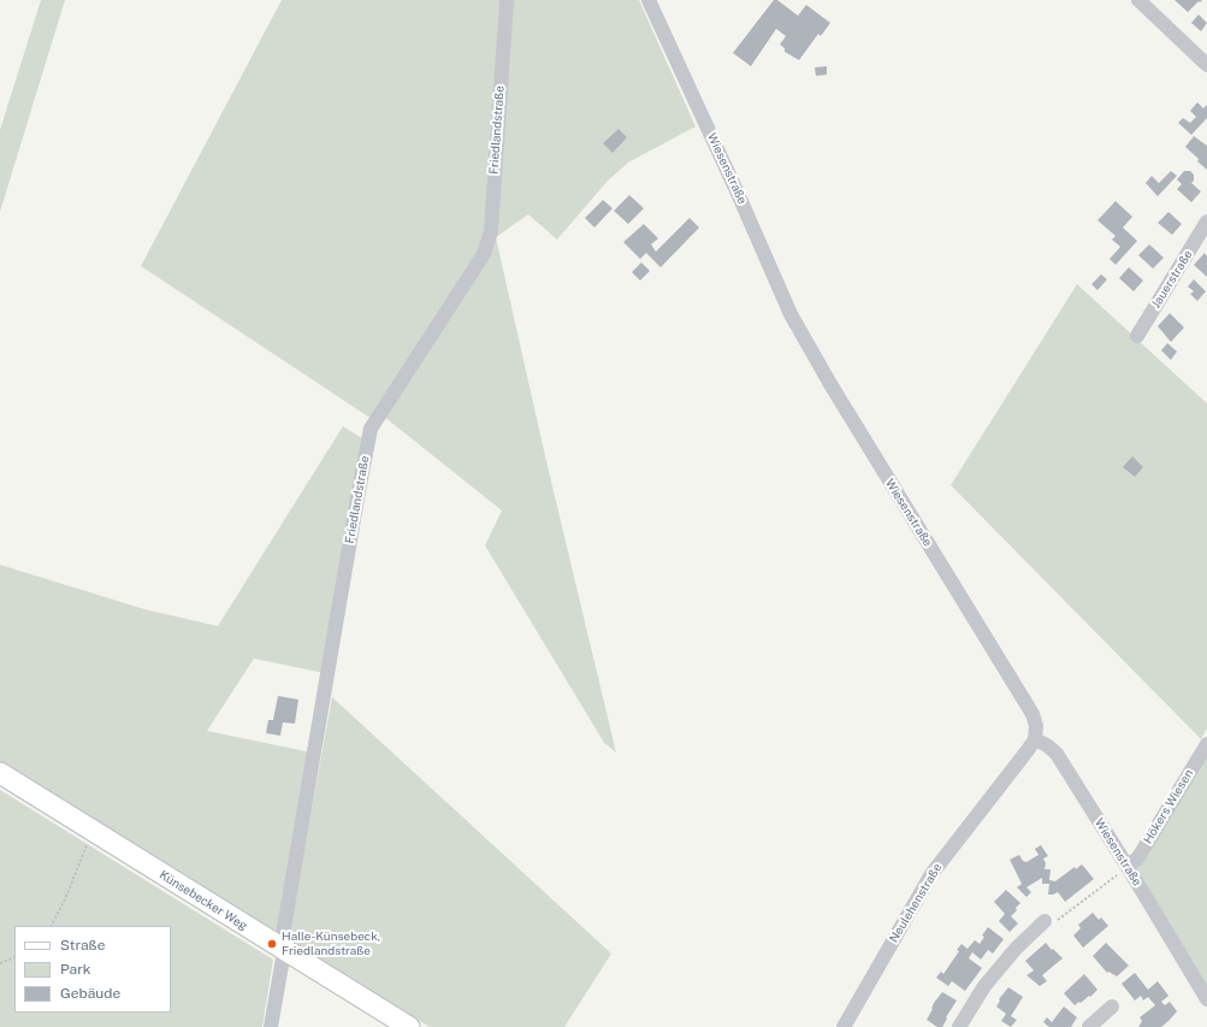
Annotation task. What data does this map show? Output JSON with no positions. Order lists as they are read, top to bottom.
{
  "streets": {
    "street": [
      "Friedlandstraße",
      "Wiesenstraße",
      "Jauerstraße",
      "Hökers Wiesen",
      "Künsebecker Weg",
      "Neulehenstraße"
    ]
  },
  "crossings": [
    ["Friedlandstraße", "Künsebecker Weg"],
    ["Wiesenstraße", "Hökers Wiesen"],
    ["Wiesenstraße", "Neulehenstraße"]
  ],
  "places": ["Halle-Künsebeck, Friedlandstraße"],
  "legend": ["Straße", "Park", "Gebäude"]
}
